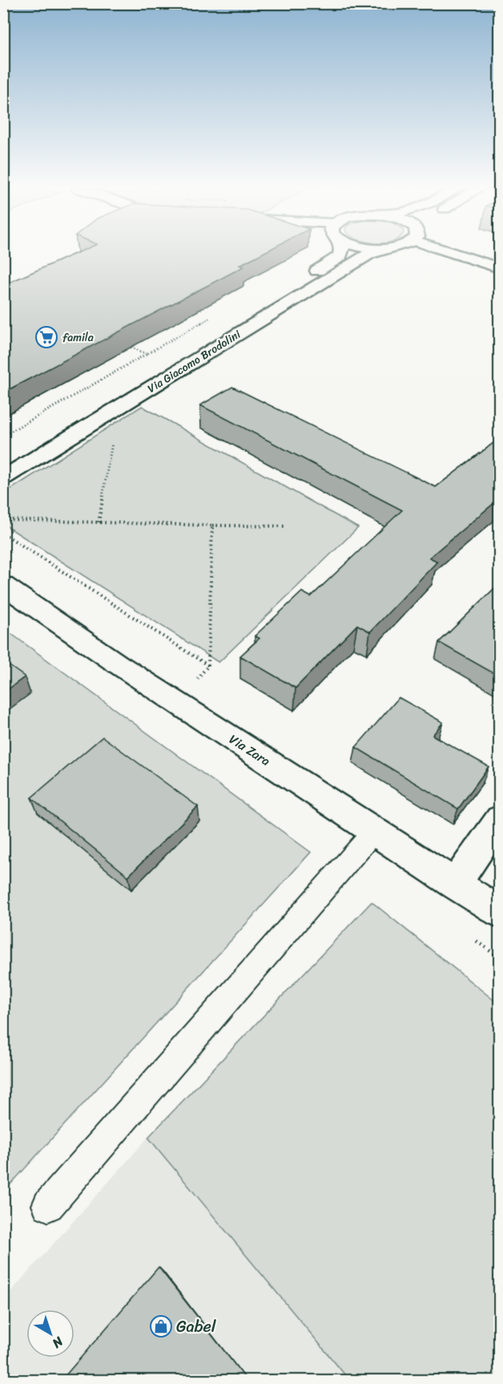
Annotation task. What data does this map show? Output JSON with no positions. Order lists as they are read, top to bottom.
{
  "streets": {
    "main road": ["Via Giacomo Brodolini", "Via Zara"]
  },
  "places": {
    "supermarket": ["famila"],
    "shop": ["Gabel"]
  },
  "north": "bottom right"
}
